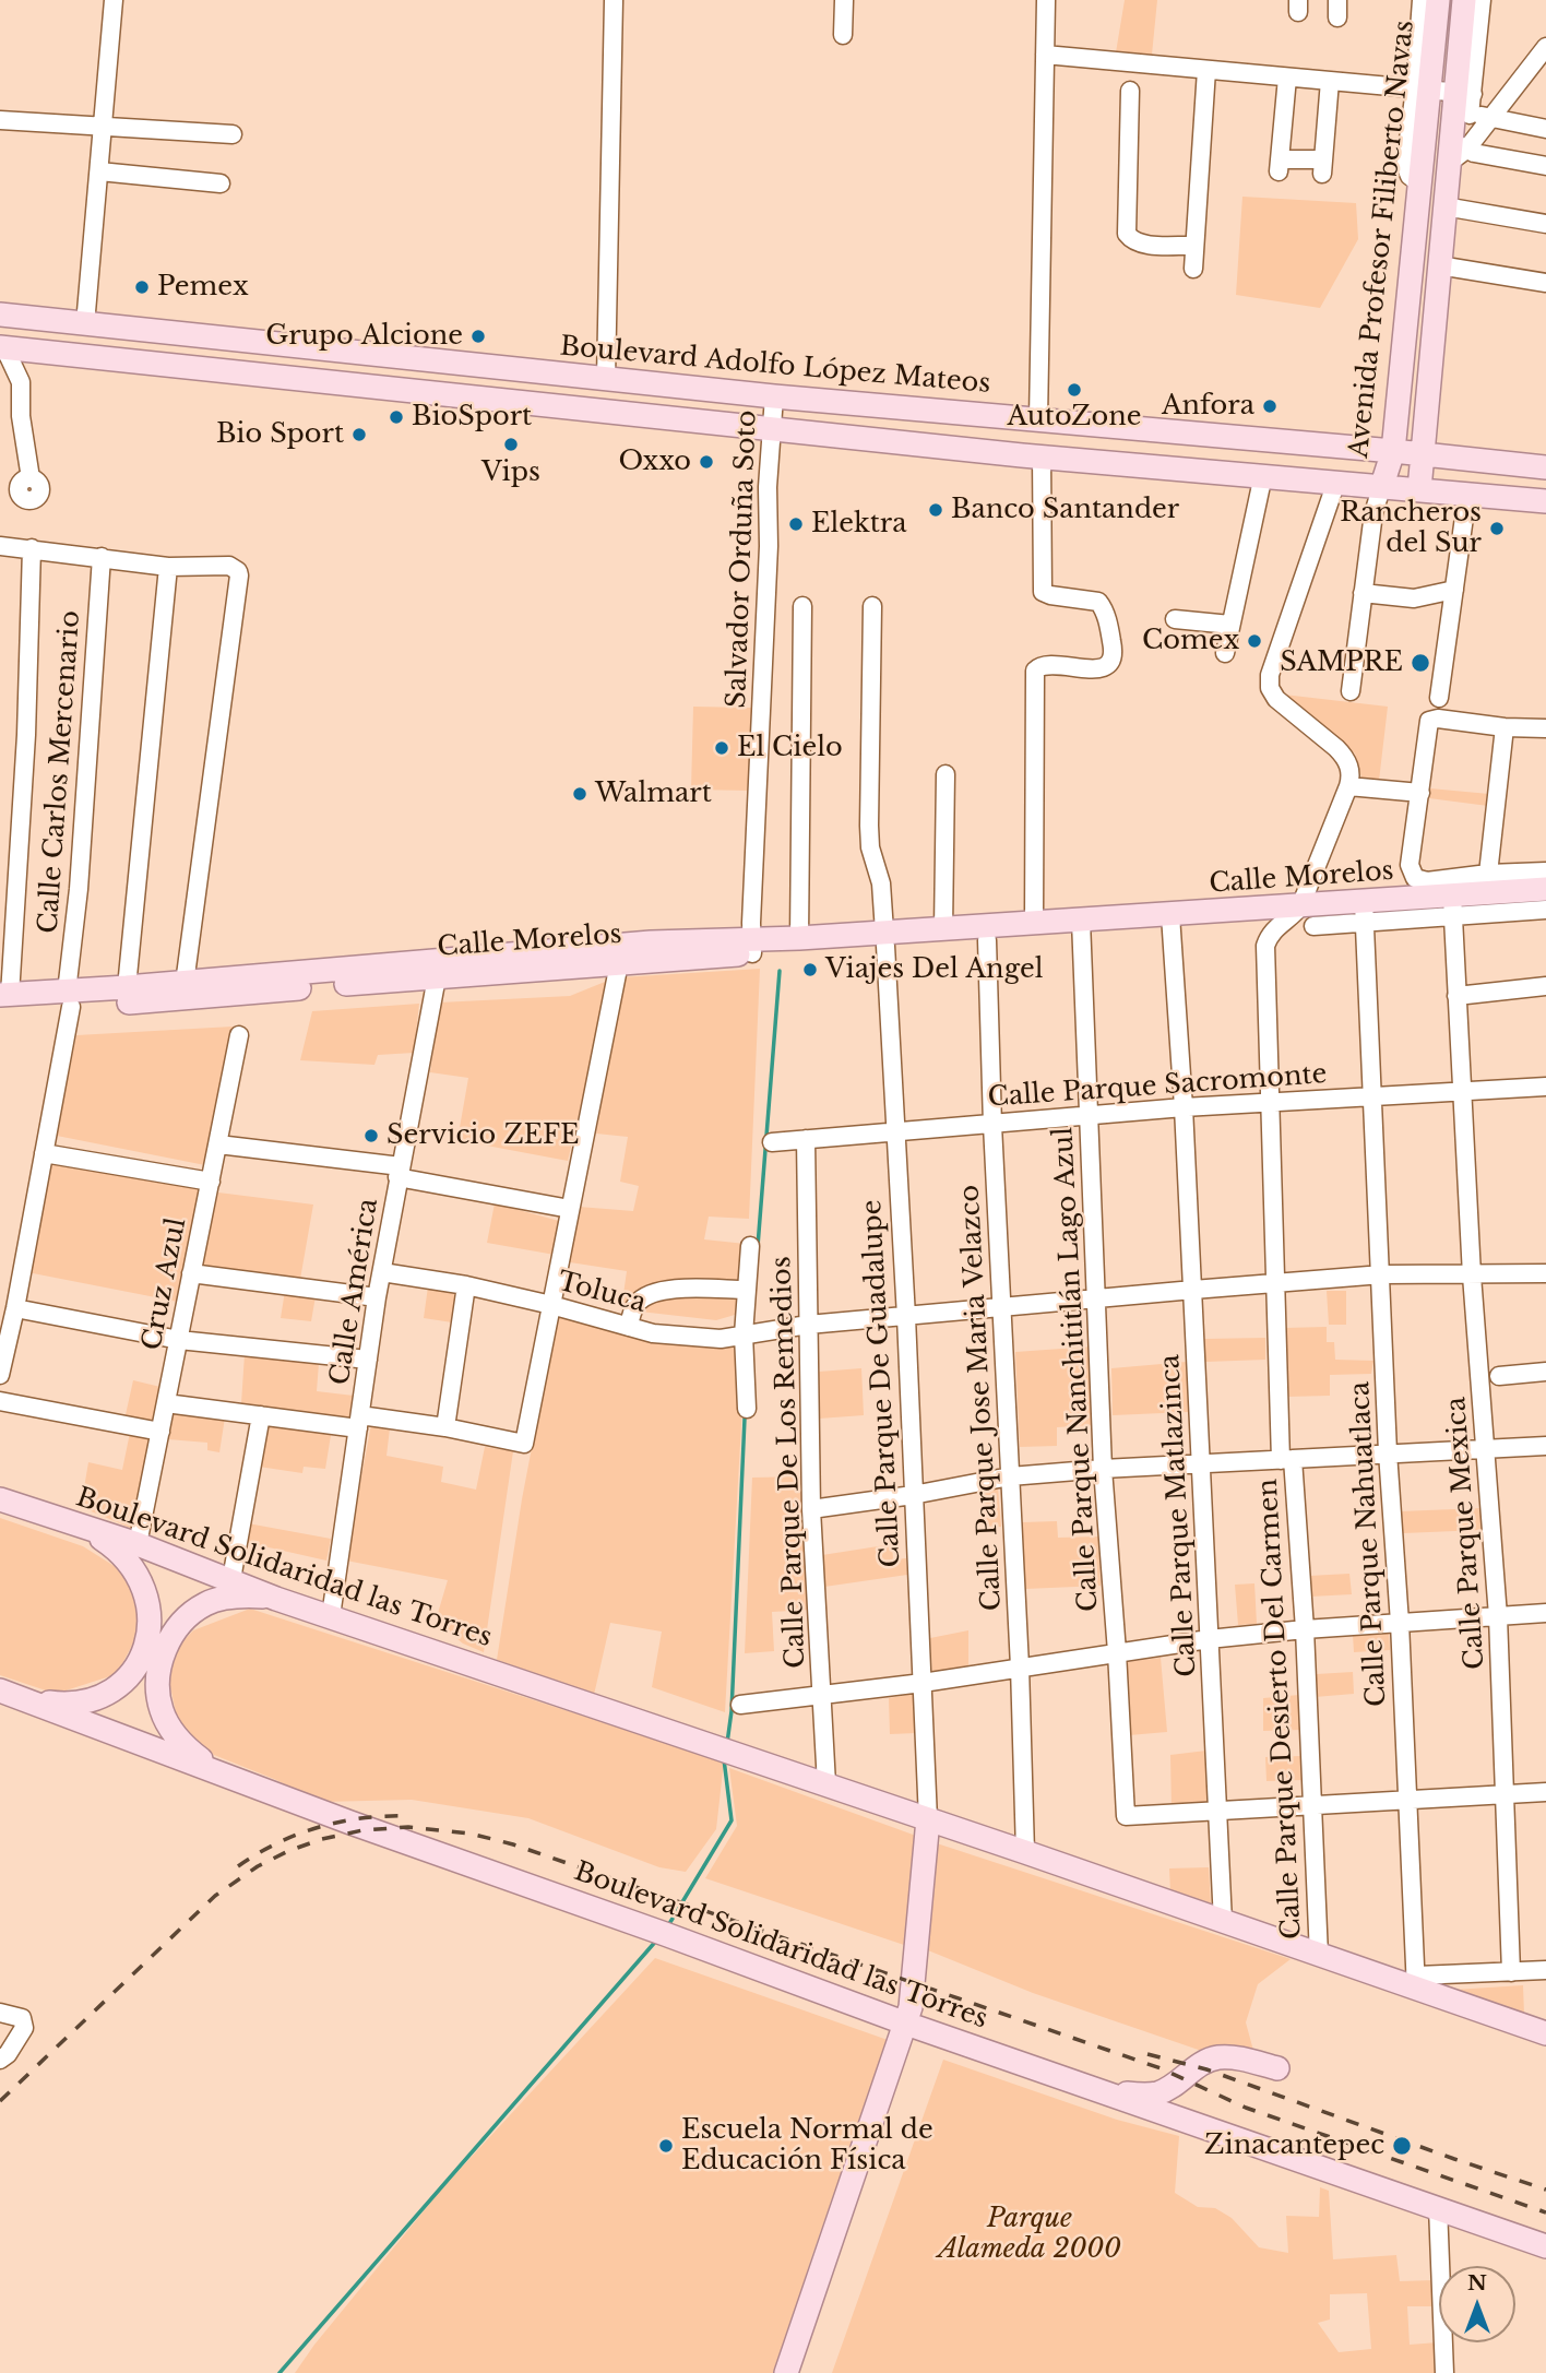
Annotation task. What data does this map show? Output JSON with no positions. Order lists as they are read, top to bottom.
{
  "streets": {
    "main road": [
      "Avenida Profesor Filiberto Navas",
      "Boulevard Adolfo López Mateos",
      "Calle Morelos",
      "Boulevard Solidaridad las Torres"
    ],
    "street": [
      "Salvador Orduña Soto",
      "Calle Carlos Mercenario",
      "Calle Parque Sacromonte",
      "Cruz Azul",
      "Calle América",
      "Toluca",
      "Calle Parque Nanchititlán Lago Azul",
      "Calle Parque De Guadalupe",
      "Calle Parque Jose Maria Velazco",
      "Calle Parque De Los Remedios",
      "Calle Parque Matlazinca",
      "Calle Parque Mexica",
      "Calle Parque Nahuatlaca",
      "Calle Parque Desierto Del Carmen"
    ]
  },
  "crossings": [
    ["Avenida Profesor Filiberto Navas", "Boulevard Adolfo López Mateos"],
    ["Boulevard Adolfo López Mateos", "Salvador Orduña Soto"],
    ["Salvador Orduña Soto", "Calle Morelos"],
    ["Calle Carlos Mercenario", "Calle Morelos"],
    ["Calle Morelos", "Calle América"],
    ["Calle Morelos", "Calle Parque Nanchititlán Lago Azul"],
    ["Calle Morelos", "Calle Parque De Guadalupe"],
    ["Calle Morelos", "Calle Parque Jose Maria Velazco"],
    ["Calle Morelos", "Calle Parque Matlazinca"],
    ["Calle Morelos", "Calle Parque Mexica"],
    ["Calle Morelos", "Calle Parque Nahuatlaca"],
    ["Calle Morelos", "Calle Parque Desierto Del Carmen"],
    ["Calle Parque Sacromonte", "Calle Parque Nanchititlán Lago Azul"],
    ["Calle Parque Sacromonte", "Calle Parque De Guadalupe"],
    ["Calle Parque Sacromonte", "Calle Parque Jose Maria Velazco"],
    ["Calle Parque Sacromonte", "Calle Parque De Los Remedios"],
    ["Calle Parque Sacromonte", "Calle Parque Matlazinca"],
    ["Calle Parque Sacromonte", "Calle Parque Mexica"],
    ["Calle Parque Sacromonte", "Calle Parque Nahuatlaca"],
    ["Calle Parque Sacromonte", "Calle Parque Desierto Del Carmen"],
    ["Cruz Azul", "Boulevard Solidaridad las Torres"],
    ["Calle América", "Toluca"],
    ["Calle América", "Boulevard Solidaridad las Torres"],
    ["Toluca", "Calle Parque Nanchititlán Lago Azul"],
    ["Toluca", "Calle Parque De Guadalupe"],
    ["Toluca", "Calle Parque Jose Maria Velazco"],
    ["Toluca", "Calle Parque De Los Remedios"],
    ["Toluca", "Calle Parque Matlazinca"],
    ["Toluca", "Calle Parque Mexica"],
    ["Toluca", "Calle Parque Nahuatlaca"],
    ["Toluca", "Calle Parque Desierto Del Carmen"],
    ["Calle Parque Nanchititlán Lago Azul", "Calle Parque Matlazinca"],
    ["Calle Parque De Guadalupe", "Boulevard Solidaridad las Torres"],
    ["Calle Parque Jose Maria Velazco", "Boulevard Solidaridad las Torres"],
    ["Calle Parque De Los Remedios", "Boulevard Solidaridad las Torres"],
    ["Calle Parque Matlazinca", "Boulevard Solidaridad las Torres"],
    ["Calle Parque Nahuatlaca", "Boulevard Solidaridad las Torres"],
    ["Boulevard Solidaridad las Torres", "Calle Parque Desierto Del Carmen"]
  ],
  "parks": ["Parque Alameda 2000"],
  "places": [
    "Pemex",
    "Grupo Alcione",
    "AutoZone",
    "Anfora",
    "BioSport",
    "Bio Sport",
    "Vips",
    "Oxxo",
    "Banco Santander",
    "Elektra",
    "Rancheros del Sur",
    "Comex",
    "SAMPRE",
    "El Cielo",
    "Walmart",
    "Viajes Del Angel",
    "Servicio ZEFE",
    "Escuela Normal de Educación Física",
    "Zinacantepec"
  ],
  "north": "top"
}
